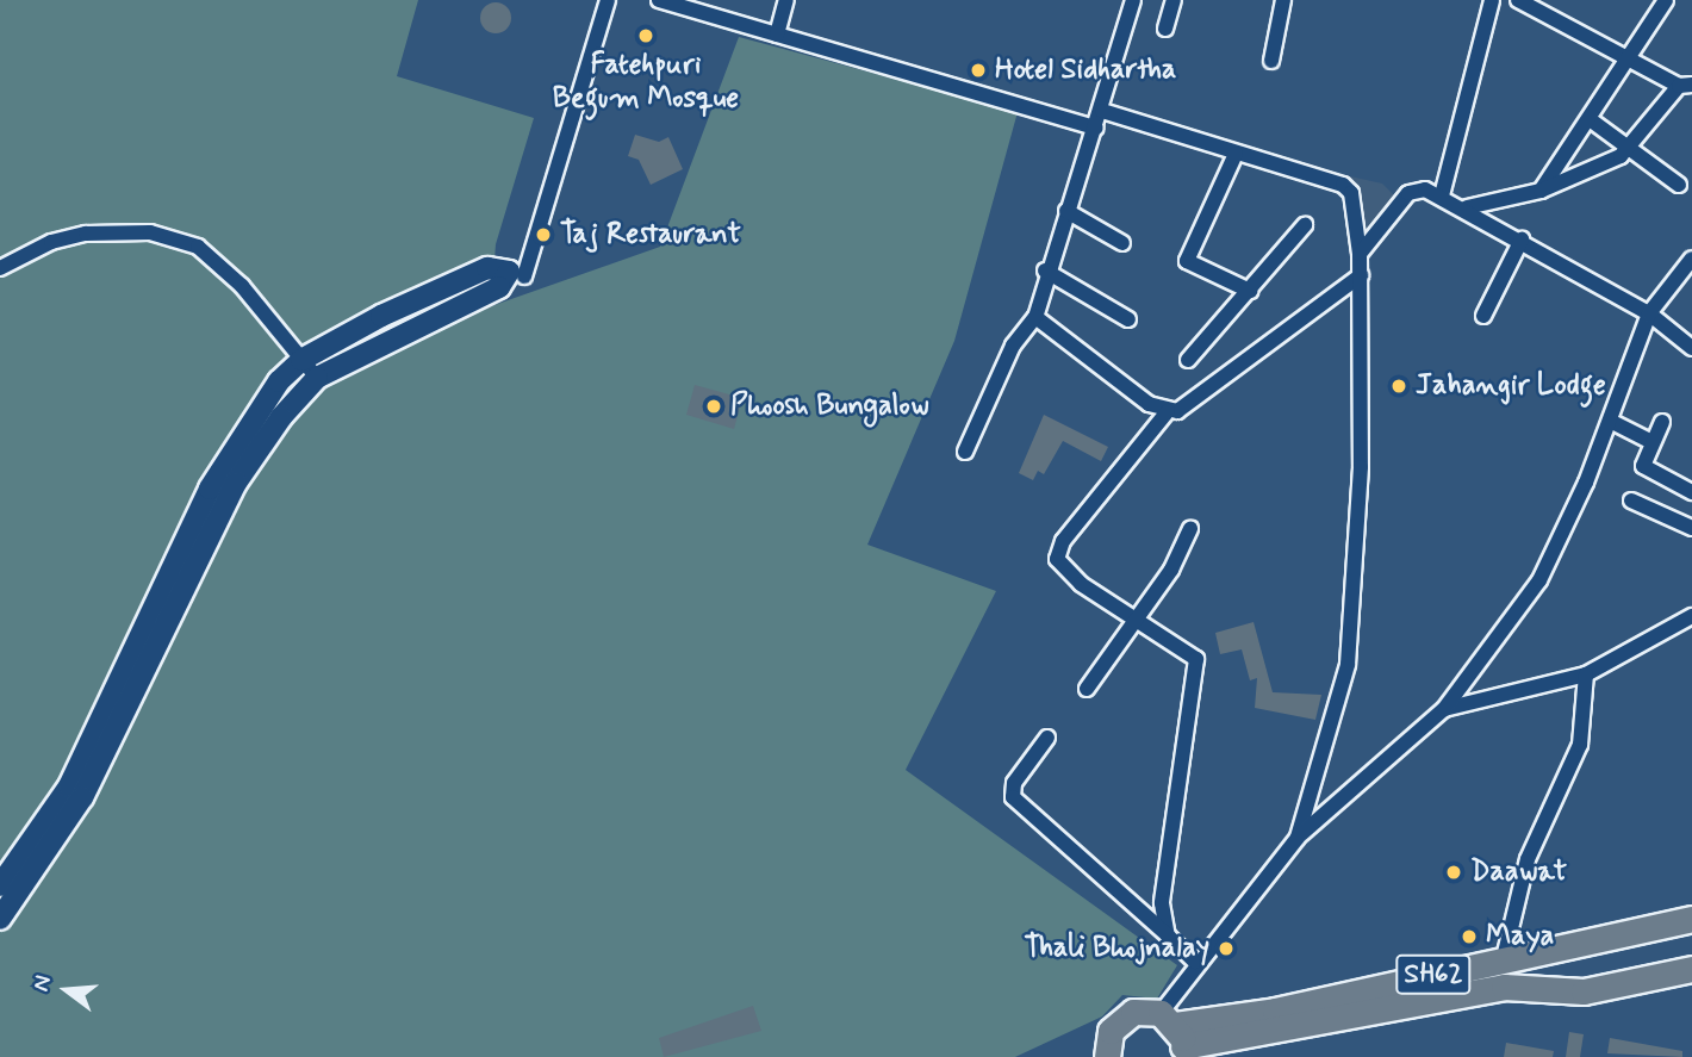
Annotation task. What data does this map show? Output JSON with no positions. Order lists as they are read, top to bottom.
{
  "streets": {
    "main road": ["SH62"]
  },
  "places": [
    "Fatehpuri Begum Mosque",
    "Hotel Sidhartha",
    "Taj Restaurant",
    "Jahangir Lodge",
    "Phoosh Bungalow",
    "Daawat",
    "Maya",
    "Thali Bhojnalay"
  ],
  "north": "left"
}
